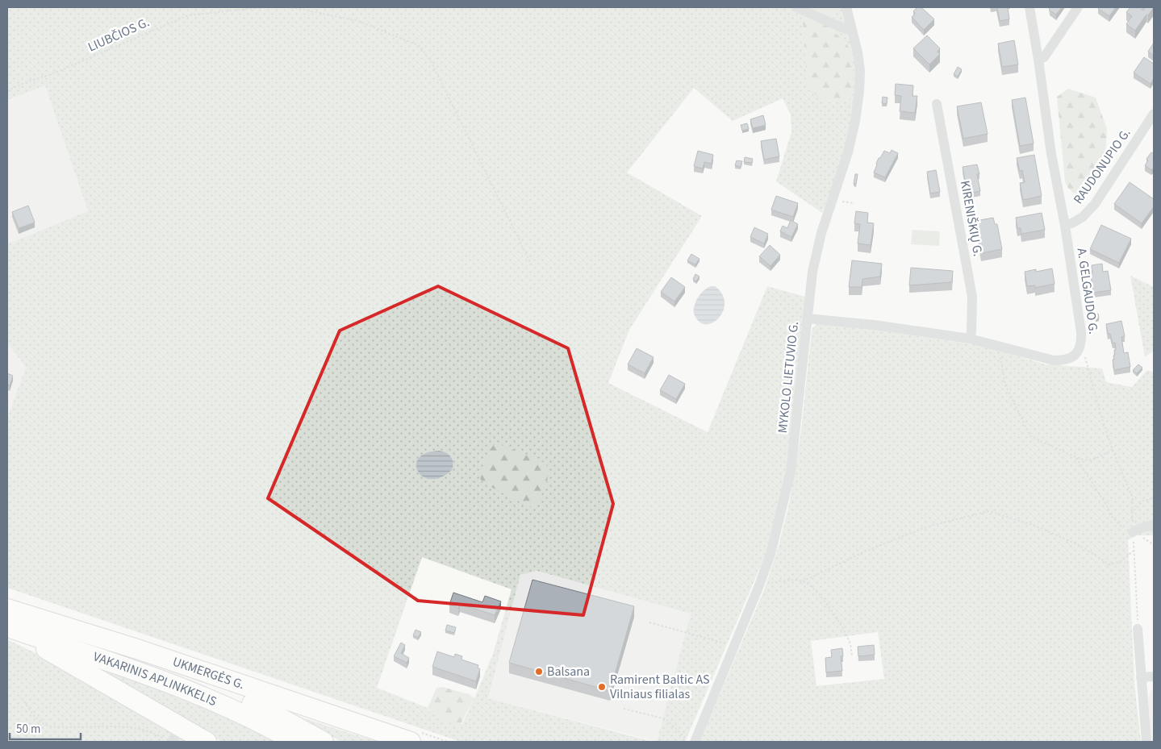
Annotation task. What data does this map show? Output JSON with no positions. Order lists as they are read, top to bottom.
{
  "streets": {
    "highway": ["UKMERGĖS G.", "VAKARINIS APLINKKELIS"],
    "street": [
      "RAUDONUPIO G.",
      "KIRENIŠKIŲ G.",
      "A. GELGAUDO G.",
      "MYKOLO LIETUVIO G."
    ],
    "path": ["LIUBČIOS G."]
  },
  "crossings": [
    ["RAUDONUPIO G.", "A. GELGAUDO G."],
    ["KIRENIŠKIŲ G.", "A. GELGAUDO G."],
    ["A. GELGAUDO G.", "MYKOLO LIETUVIO G."],
    ["UKMERGĖS G.", "VAKARINIS APLINKKELIS"]
  ],
  "places": ["Balsana", "Ramirent Baltic AS Vilniaus filialas"],
  "scale_bar": "50 m"
}
